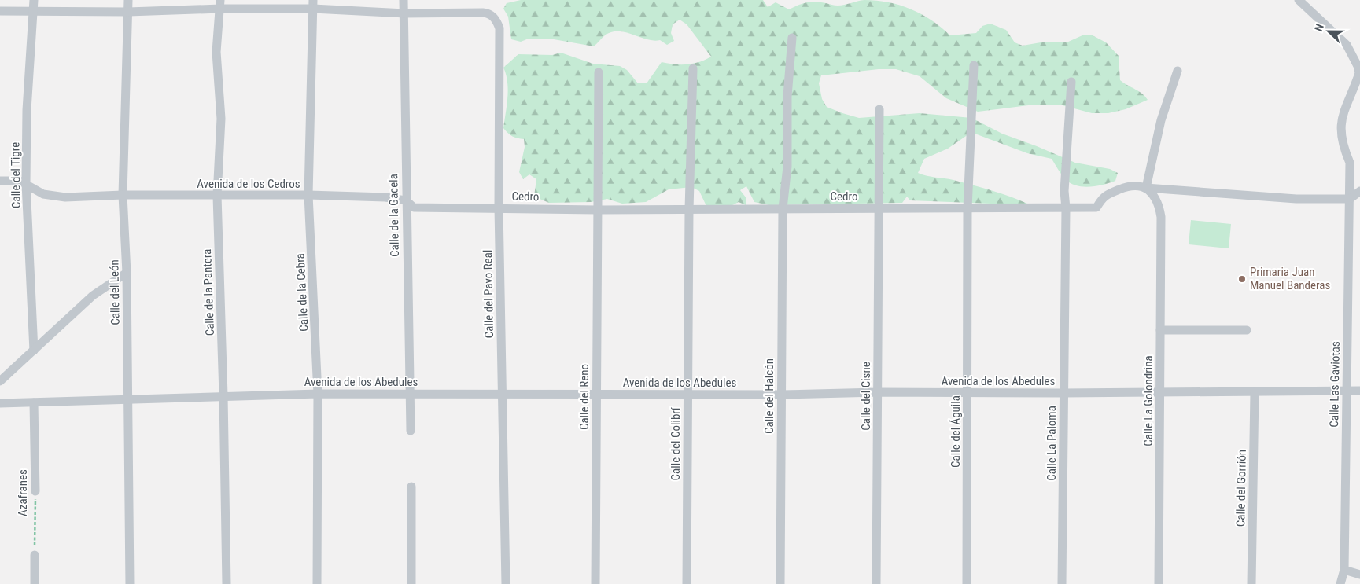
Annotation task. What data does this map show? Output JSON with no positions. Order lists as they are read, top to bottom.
{
  "streets": {
    "street": [
      "Calle del Tigre",
      "Avenida de los Cedros",
      "Cedro",
      "Calle de la Gacela",
      "Calle del León",
      "Calle de la Pantera",
      "Calle de la Cebra",
      "Calle del Pavo Real",
      "Avenida de los Abedules",
      "Calle Las Gaviotas",
      "Calle del Halcón",
      "Calle del Cisne",
      "Calle del Reno",
      "Calle La Golondrina",
      "Calle del Águila",
      "Calle La Paloma",
      "Calle del Colibrí",
      "Calle del Gorrión",
      "Azafranes"
    ]
  },
  "crossings": [
    ["Calle del Tigre", "Avenida de los Cedros"],
    ["Avenida de los Cedros", "Cedro"],
    ["Avenida de los Cedros", "Calle de la Gacela"],
    ["Avenida de los Cedros", "Calle del León"],
    ["Avenida de los Cedros", "Calle de la Pantera"],
    ["Avenida de los Cedros", "Calle de la Cebra"],
    ["Avenida de los Cedros", "Calle del Pavo Real"],
    ["Cedro", "Calle del Pavo Real"],
    ["Cedro", "Calle del Halcón"],
    ["Cedro", "Calle del Cisne"],
    ["Cedro", "Calle del Reno"],
    ["Cedro", "Calle La Golondrina"],
    ["Cedro", "Calle del Águila"],
    ["Cedro", "Calle La Paloma"],
    ["Cedro", "Calle del Colibrí"],
    ["Calle de la Gacela", "Calle del Pavo Real"],
    ["Calle de la Gacela", "Avenida de los Abedules"],
    ["Calle del León", "Avenida de los Abedules"],
    ["Calle de la Pantera", "Avenida de los Abedules"],
    ["Calle de la Cebra", "Avenida de los Abedules"],
    ["Calle del Pavo Real", "Avenida de los Abedules"],
    ["Avenida de los Abedules", "Calle Las Gaviotas"],
    ["Avenida de los Abedules", "Calle del Halcón"],
    ["Avenida de los Abedules", "Calle del Cisne"],
    ["Avenida de los Abedules", "Calle del Reno"],
    ["Avenida de los Abedules", "Calle La Golondrina"],
    ["Avenida de los Abedules", "Calle del Águila"],
    ["Avenida de los Abedules", "Calle La Paloma"],
    ["Avenida de los Abedules", "Calle del Colibrí"],
    ["Avenida de los Abedules", "Calle del Gorrión"],
    ["Avenida de los Abedules", "Azafranes"]
  ],
  "places": ["Primaria Juan Manuel Banderas"],
  "north": "left"
}
